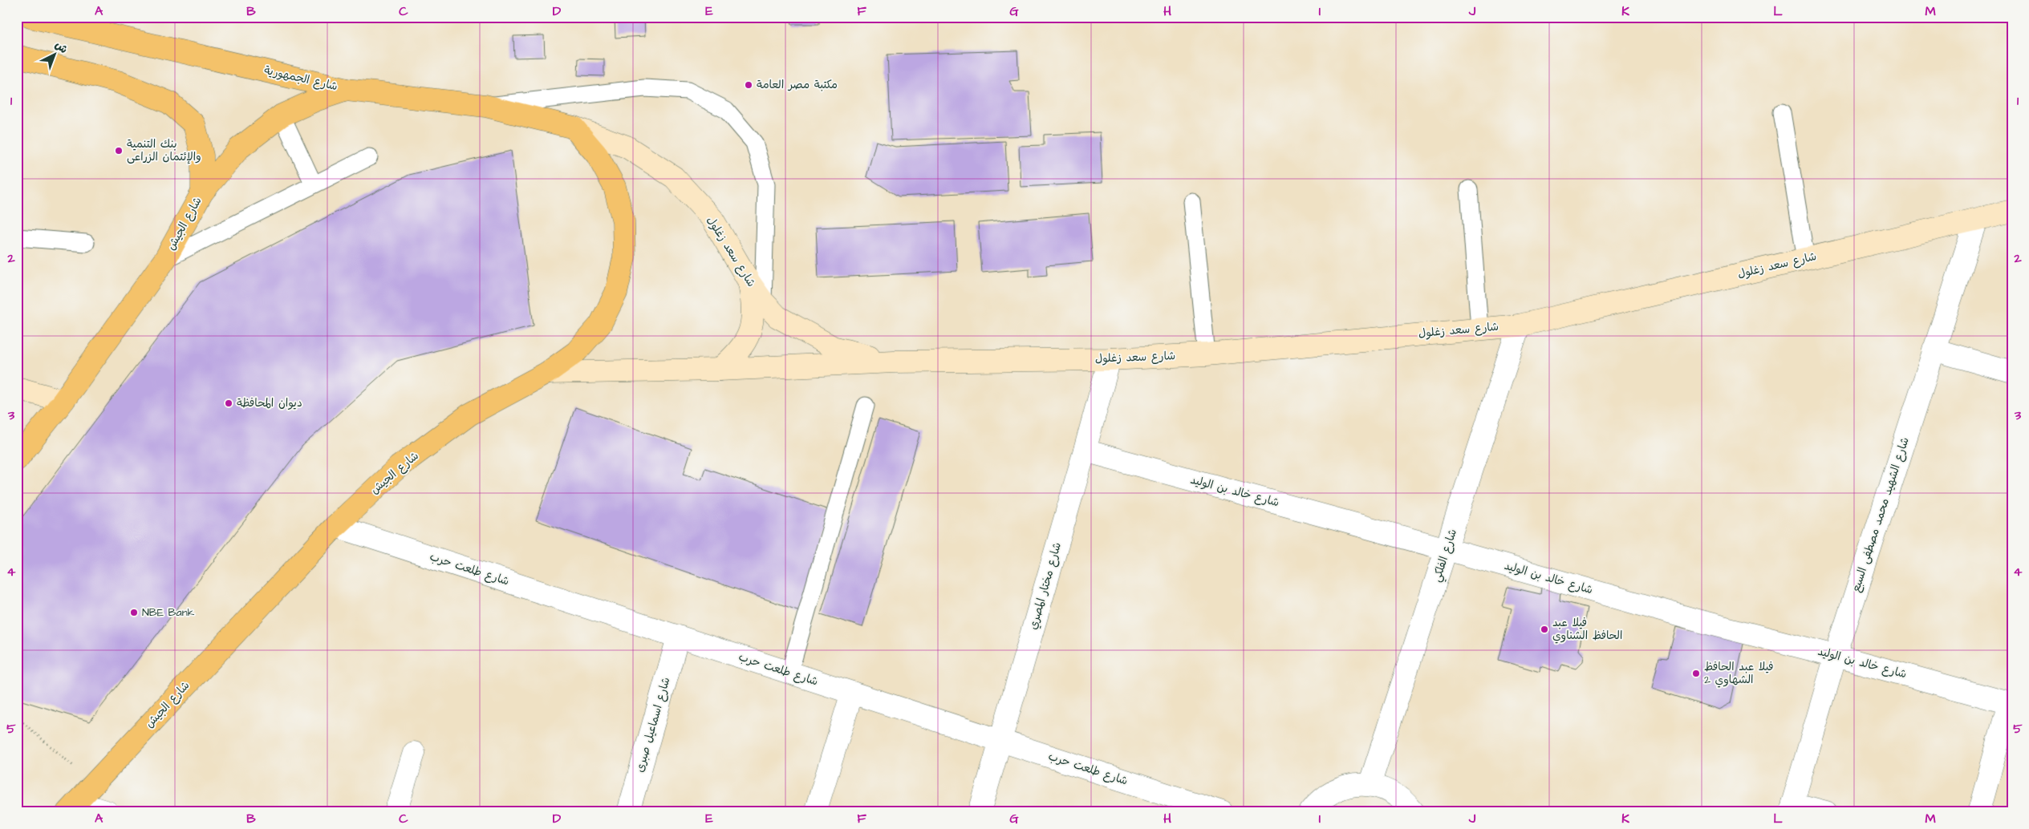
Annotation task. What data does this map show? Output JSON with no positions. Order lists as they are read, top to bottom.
{
  "streets": {
    "main road": ["شارع الجمهورية", "شارع الجيش", "شارع سعد زغلول"],
    "street": [
      "شارع خالد بن الوليد",
      "شارع الشهيد محمد مصطفى السبع",
      "شارع الفلكي",
      "شارع طلعت حرب",
      "شارع مختار المصري",
      "شارع اسماعيل صبرى"
    ]
  },
  "crossings": [
    ["شارع الجمهورية", "شارع الجيش"],
    ["شارع الجمهورية", "شارع سعد زغلول"],
    ["شارع الجيش", "شارع سعد زغلول"],
    ["شارع الجيش", "شارع طلعت حرب"],
    ["شارع سعد زغلول", "شارع الشهيد محمد مصطفى السبع"],
    ["شارع سعد زغلول", "شارع الفلكي"],
    ["شارع سعد زغلول", "شارع مختار المصري"],
    ["شارع خالد بن الوليد", "شارع الشهيد محمد مصطفى السبع"],
    ["شارع خالد بن الوليد", "شارع الفلكي"],
    ["شارع خالد بن الوليد", "شارع مختار المصري"],
    ["شارع طلعت حرب", "شارع مختار المصري"],
    ["شارع طلعت حرب", "شارع اسماعيل صبرى"]
  ],
  "places": [
    "مكتبة مصر العامة",
    "بنك التنمية والإئتمان الزراعى",
    "ديوان المحافظة",
    "NBE Bank",
    "فيلا عبد الحافظ الشناوي",
    "فيلا عبد الحافظ الشهاوي 2"
  ],
  "north": "top right",
  "grid": {
    "columns": [
      "A",
      "B",
      "C",
      "D",
      "E",
      "F",
      "G",
      "H",
      "I",
      "J",
      "K",
      "L",
      "M"
    ],
    "rows": [
      "1",
      "2",
      "3",
      "4",
      "5"
    ]
  }
}
